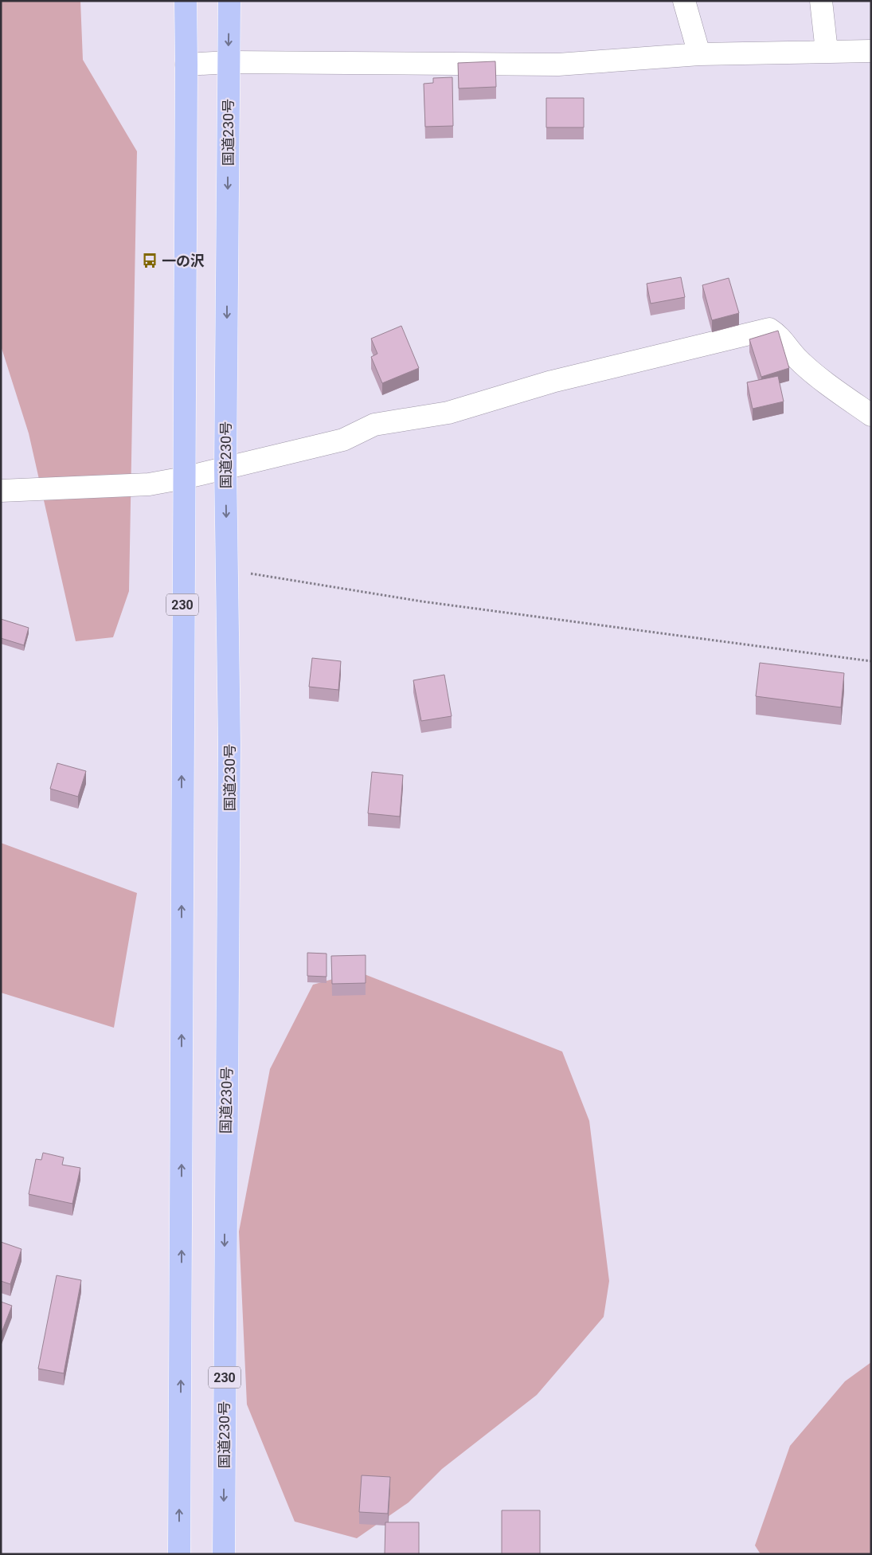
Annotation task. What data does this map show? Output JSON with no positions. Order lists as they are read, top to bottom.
{
  "streets": {
    "highway": ["国道230号", "230"]
  },
  "places": {
    "bus stop": ["一の沢"]
  }
}
